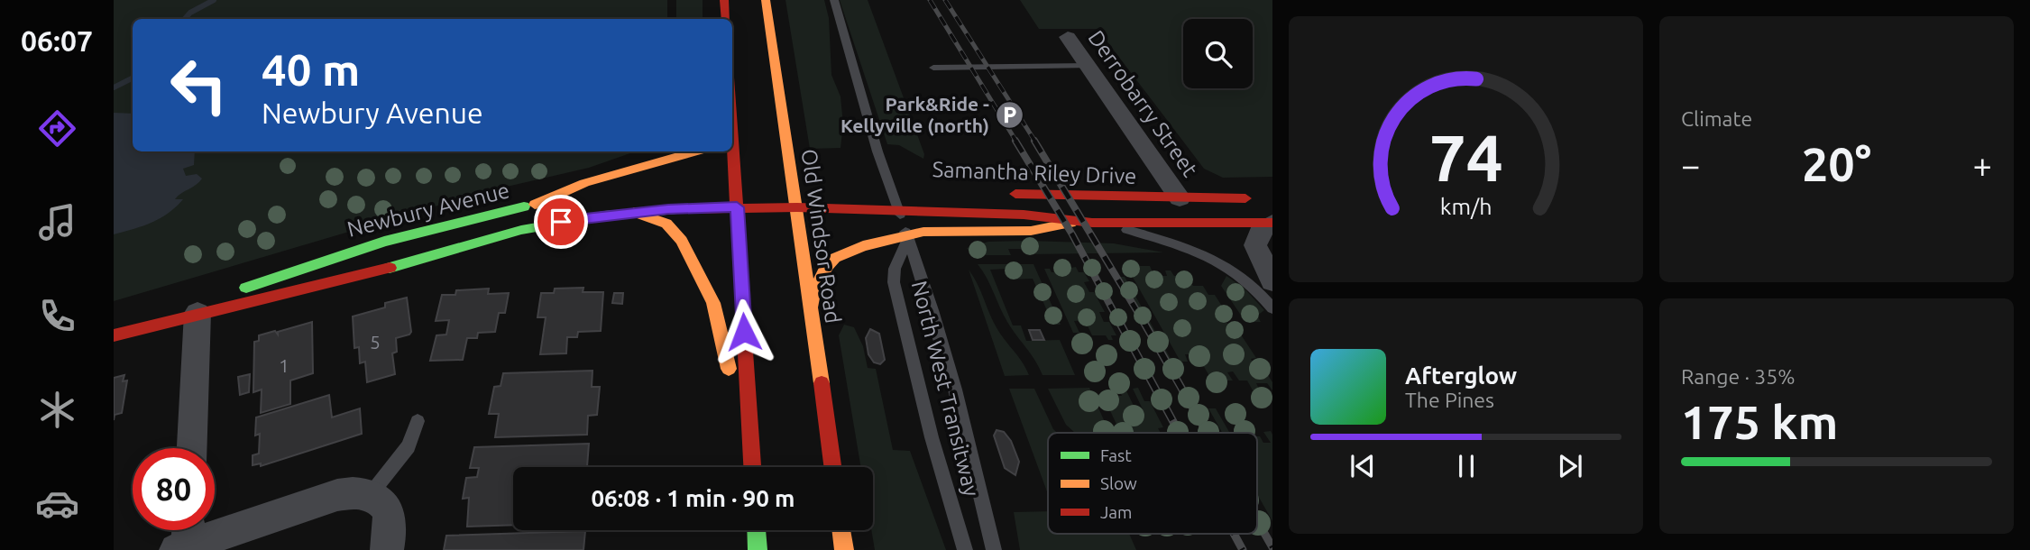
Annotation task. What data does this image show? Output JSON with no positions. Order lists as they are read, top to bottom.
{
  "streets": {
    "main road": ["Samantha Riley Drive", "Newbury Avenue", "Old Windsor Road"],
    "street": ["Derrobarry Street"],
    "lane": ["North West Transitway"]
  },
  "crossings": [
    ["Derrobarry Street", "Samantha Riley Drive"],
    ["Samantha Riley Drive", "Newbury Avenue"],
    ["Samantha Riley Drive", "Old Windsor Road"],
    ["Samantha Riley Drive", "North West Transitway"],
    ["Newbury Avenue", "Old Windsor Road"]
  ],
  "places": {
    "parking": ["Park&Ride - Kellyville (north)"]
  },
  "house_numbers": ["5", "1"],
  "legend": ["Fast", "Slow", "Jam"],
  "page": {
    "tabs": "06:07",
    "tile": [
      "Climate",
      ["Range · 35%", "175 km"]
    ],
    "turn": ["40 m", "Newbury Avenue"],
    "heat": ["−", "20°", "+"],
    "song": ["Afterglow", "The Pines"],
    "limit": "80",
    "trip": "06:08 · 1 min · 90 m",
    "gauge": ["74", "km/h"]
  }
}
